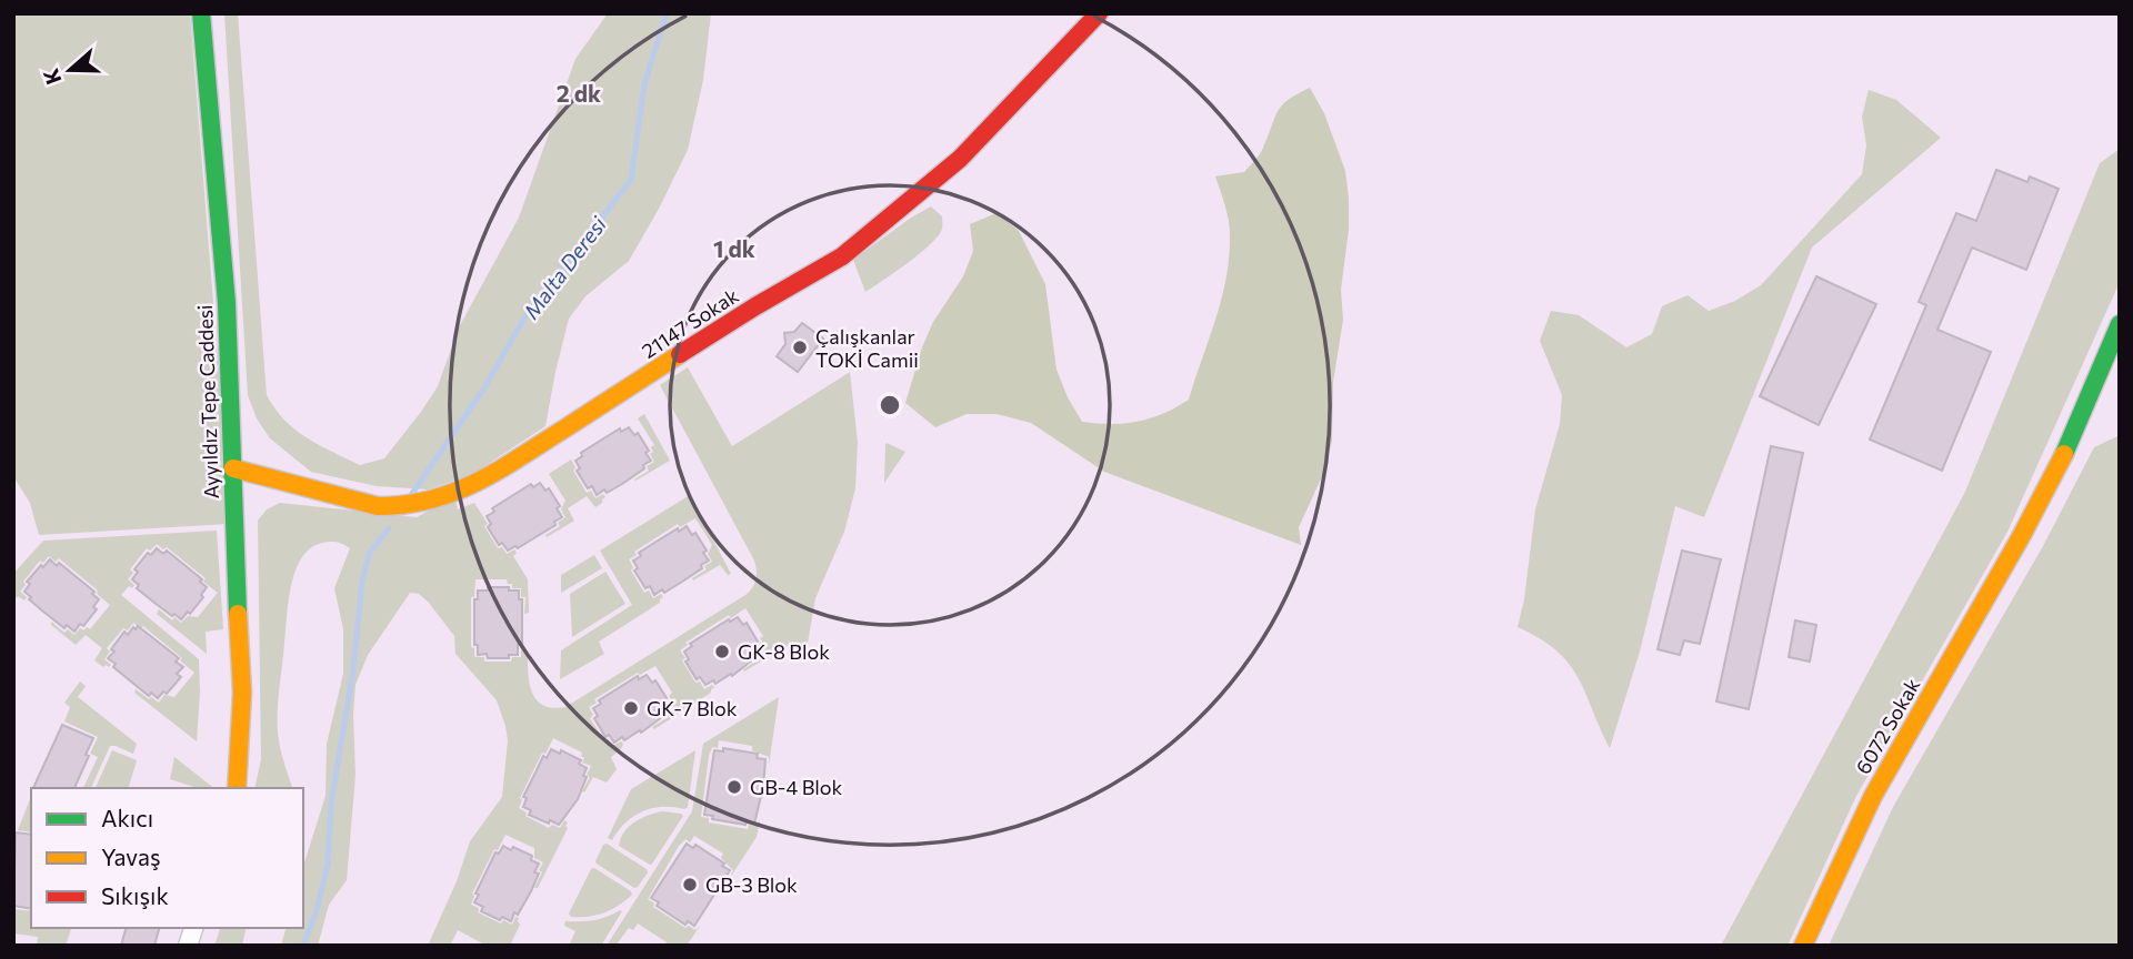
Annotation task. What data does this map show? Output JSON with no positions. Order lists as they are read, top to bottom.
{
  "streets": {
    "street": ["21147 Sokak", "Ayyıldız Tepe Caddesi", "6072 Sokak"]
  },
  "crossings": [
    ["21147 Sokak", "Ayyıldız Tepe Caddesi"]
  ],
  "water": ["Malta Deresi"],
  "places": [
    "Çalışkanlar TOKİ Camii",
    "GK-8 Blok",
    "GK-7 Blok",
    "GB-4 Blok",
    "GB-3 Blok"
  ],
  "legend": ["Akıcı", "Yavaş", "Sıkışık"],
  "north": "left",
  "rings": ["2 dk", "1 dk"]
}
